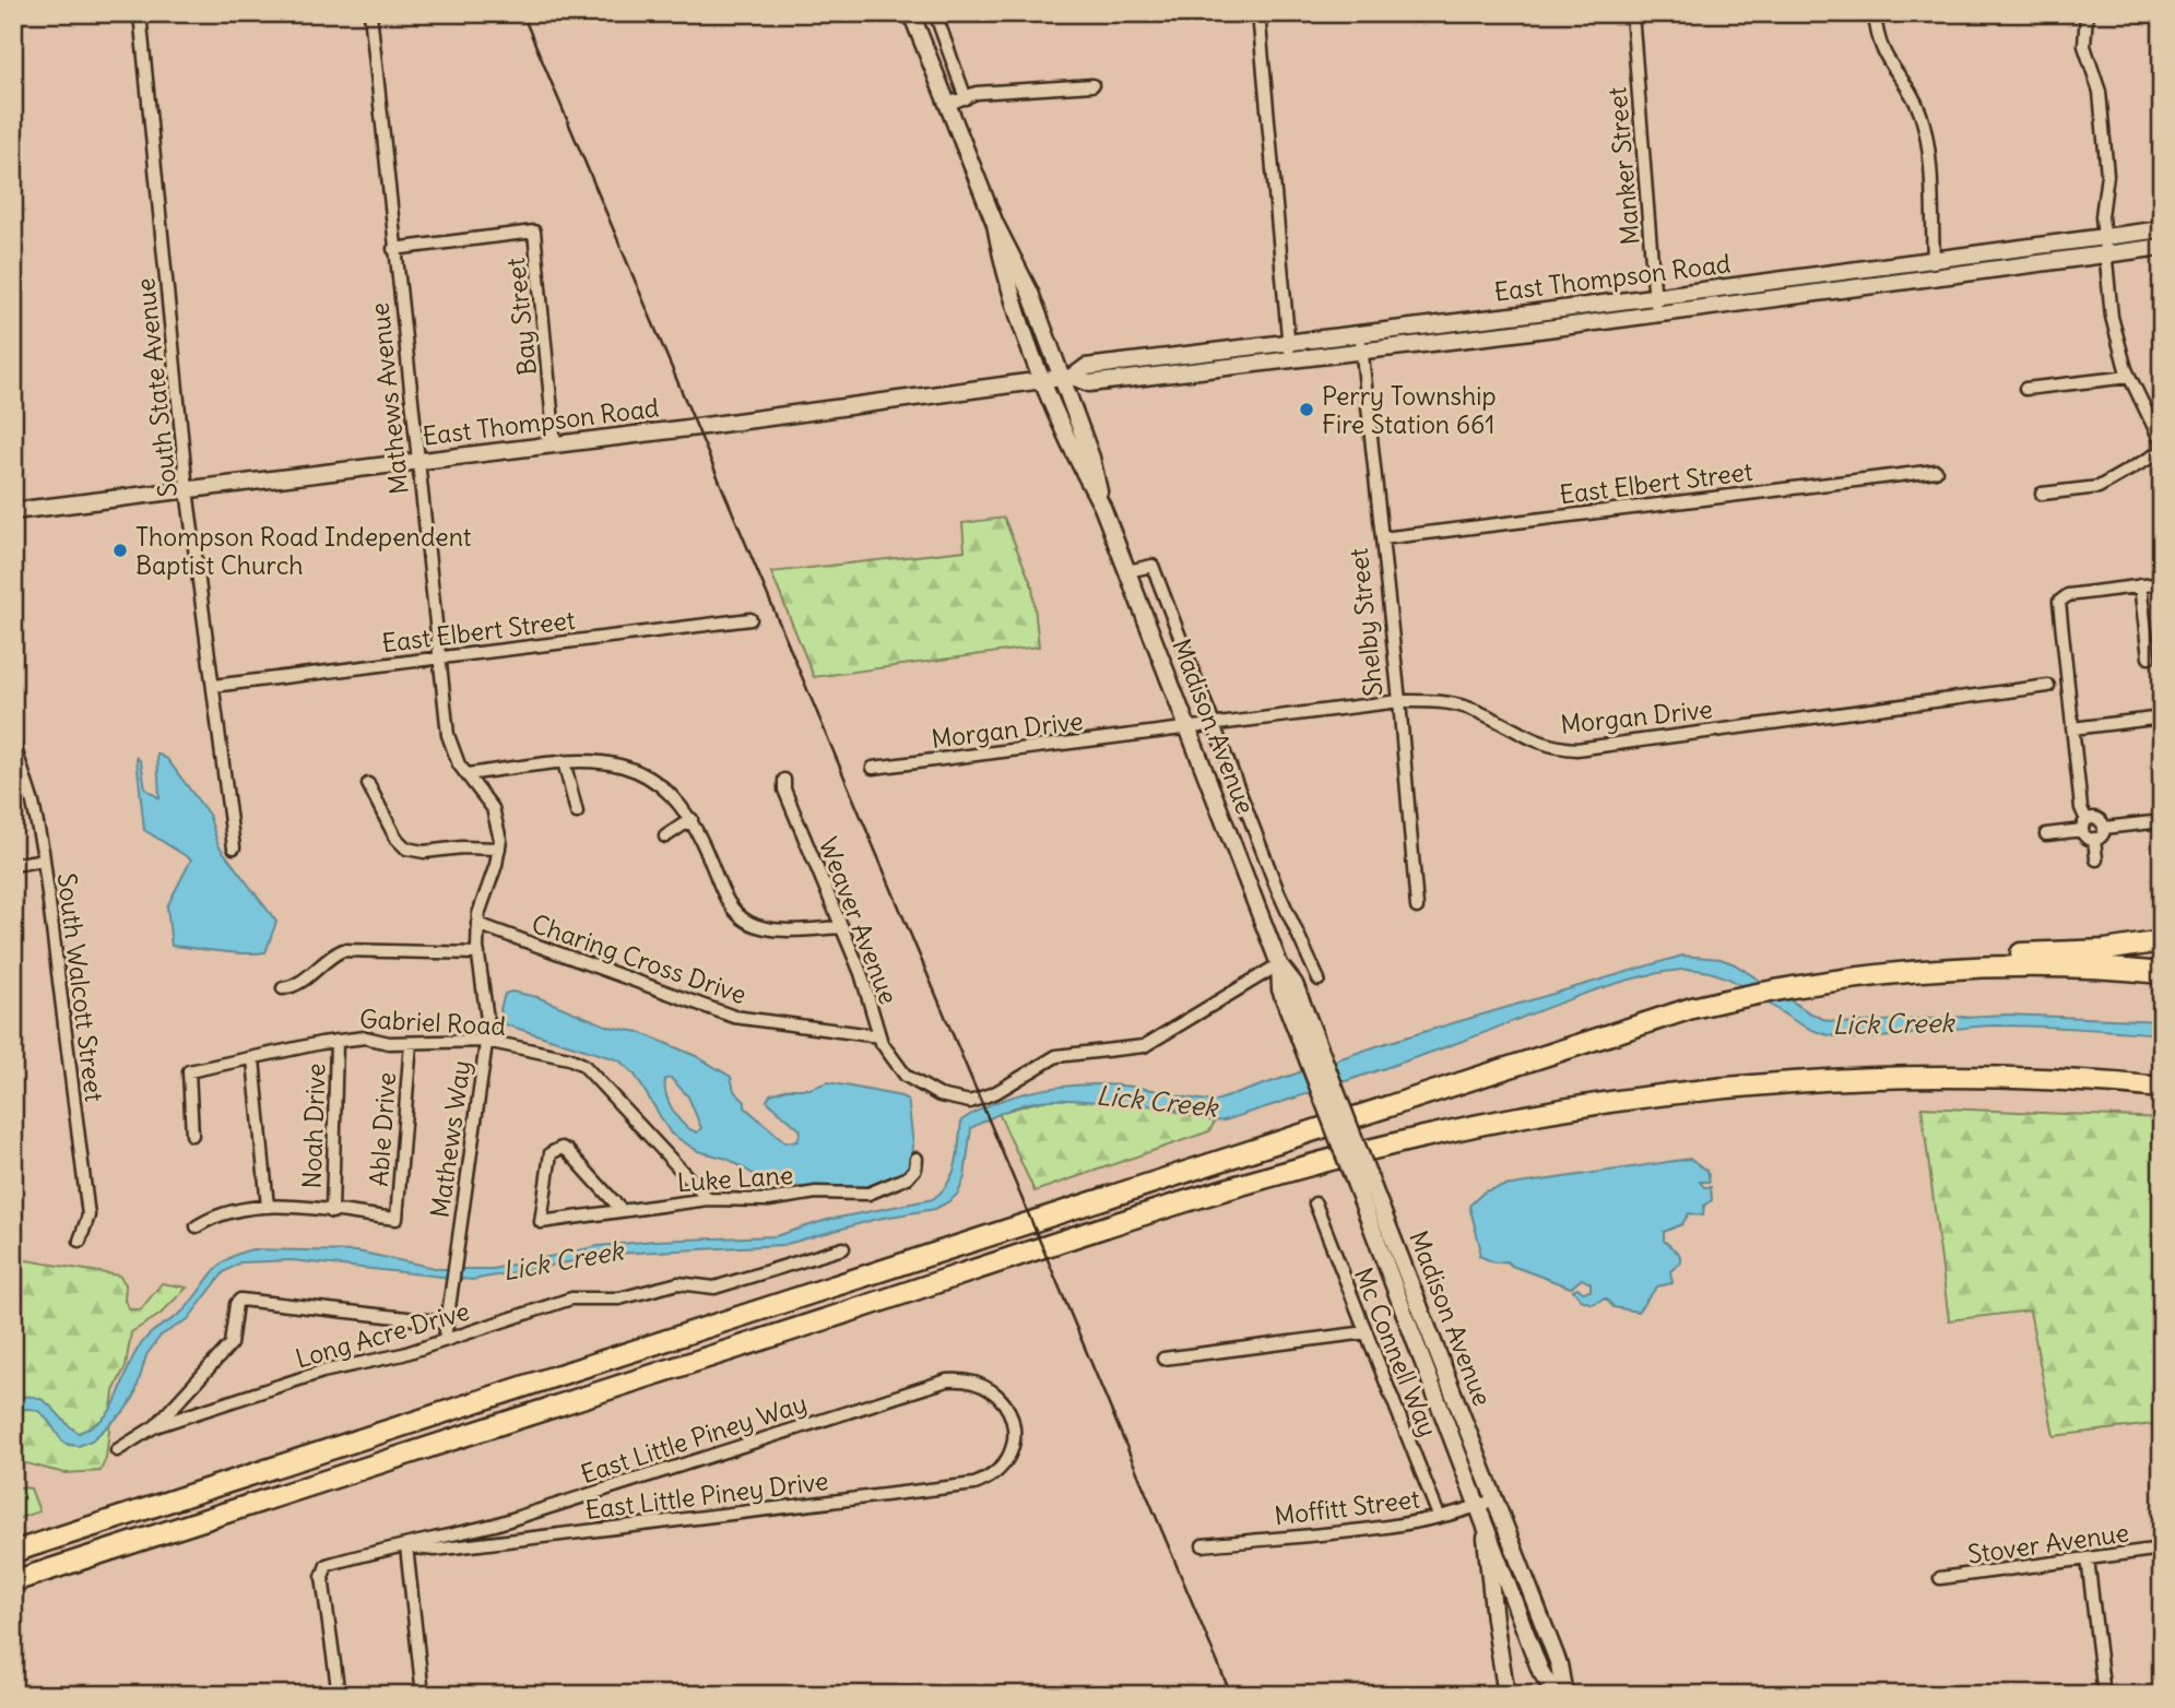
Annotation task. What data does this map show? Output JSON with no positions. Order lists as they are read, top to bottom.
{
  "streets": {
    "main road": ["East Thompson Road", "Madison Avenue"],
    "street": [
      "Manker Street",
      "Bay Street",
      "South State Avenue",
      "Mathews Avenue",
      "East Elbert Street",
      "Shelby Street",
      "Morgan Drive",
      "Weaver Avenue",
      "Charing Cross Drive",
      "South Walcott Street",
      "Gabriel Road",
      "Noah Drive",
      "Able Drive",
      "Mathews Way",
      "Luke Lane",
      "Long Acre Drive",
      "Mc Connell Way",
      "East Little Piney Way",
      "East Little Piney Drive",
      "Moffitt Street",
      "Stover Avenue"
    ]
  },
  "crossings": [
    ["Manker Street", "East Thompson Road"],
    ["East Thompson Road", "Bay Street"],
    ["East Thompson Road", "South State Avenue"],
    ["East Thompson Road", "Mathews Avenue"],
    ["East Thompson Road", "Shelby Street"],
    ["East Thompson Road", "Madison Avenue"],
    ["Bay Street", "Mathews Avenue"],
    ["South State Avenue", "East Elbert Street"],
    ["Mathews Avenue", "East Elbert Street"],
    ["Mathews Avenue", "Mathews Way"],
    ["East Elbert Street", "Shelby Street"],
    ["Shelby Street", "Morgan Drive"],
    ["Morgan Drive", "Madison Avenue"],
    ["Madison Avenue", "Weaver Avenue"],
    ["Madison Avenue", "Moffitt Street"],
    ["Weaver Avenue", "Charing Cross Drive"],
    ["Charing Cross Drive", "Mathews Way"],
    ["Gabriel Road", "Noah Drive"],
    ["Gabriel Road", "Able Drive"],
    ["Gabriel Road", "Mathews Way"],
    ["Gabriel Road", "Luke Lane"],
    ["Noah Drive", "Able Drive"],
    ["Mathews Way", "Long Acre Drive"],
    ["Mc Connell Way", "Moffitt Street"],
    ["East Little Piney Way", "East Little Piney Drive"]
  ],
  "water": ["Lick Creek"],
  "places": ["Perry Township Fire Station 661", "Thompson Road Independent Baptist Church"]
}
